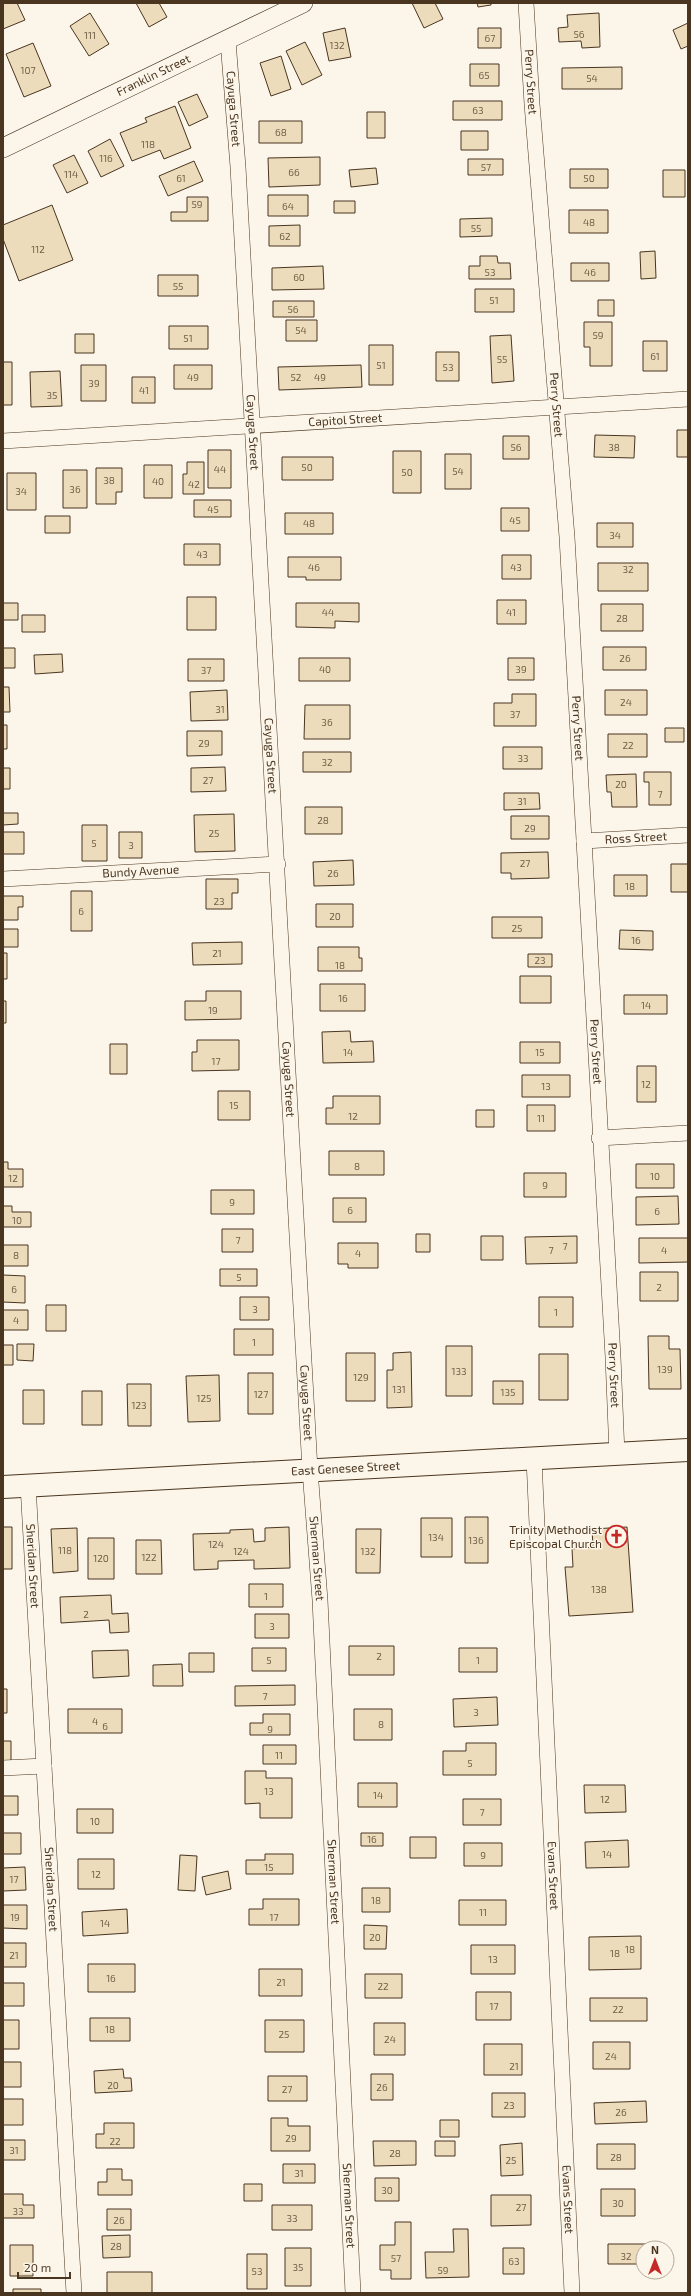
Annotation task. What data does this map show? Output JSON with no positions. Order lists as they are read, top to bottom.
{
  "streets": {
    "highway": ["East Genesee Street"],
    "street": [
      "Franklin Street",
      "Perry Street",
      "Cayuga Street",
      "Capitol Street",
      "Ross Street",
      "Bundy Avenue",
      "Sherman Street",
      "Sheridan Street",
      "Evans Street"
    ]
  },
  "crossings": [
    ["Franklin Street", "Cayuga Street"],
    ["Perry Street", "Capitol Street"],
    ["Perry Street", "Ross Street"],
    ["Perry Street", "East Genesee Street"],
    ["Cayuga Street", "Capitol Street"],
    ["Cayuga Street", "Bundy Avenue"],
    ["Cayuga Street", "East Genesee Street"],
    ["Cayuga Street", "Sherman Street"],
    ["East Genesee Street", "Sherman Street"],
    ["East Genesee Street", "Sheridan Street"],
    ["East Genesee Street", "Evans Street"]
  ],
  "places": {
    "church": ["Trinity Methodist Episcopal Church"]
  },
  "house_numbers": [
    "56",
    "111",
    "67",
    "132",
    "107",
    "65",
    "54",
    "63",
    "68",
    "118",
    "116",
    "57",
    "66",
    "114",
    "61",
    "50",
    "59",
    "64",
    "48",
    "55",
    "62",
    "112",
    "53",
    "46",
    "60",
    "55",
    "51",
    "56",
    "54",
    "59",
    "51",
    "61",
    "55",
    "51",
    "53",
    "49",
    "52",
    "49",
    "39",
    "41",
    "35",
    "56",
    "38",
    "50",
    "44",
    "54",
    "50",
    "38",
    "40",
    "42",
    "36",
    "34",
    "45",
    "45",
    "48",
    "34",
    "43",
    "46",
    "43",
    "32",
    "44",
    "41",
    "28",
    "26",
    "40",
    "39",
    "37",
    "24",
    "31",
    "37",
    "36",
    "29",
    "22",
    "33",
    "32",
    "27",
    "20",
    "7",
    "31",
    "28",
    "29",
    "25",
    "5",
    "3",
    "27",
    "26",
    "18",
    "23",
    "6",
    "20",
    "25",
    "16",
    "21",
    "23",
    "18",
    "16",
    "14",
    "19",
    "14",
    "15",
    "17",
    "12",
    "13",
    "15",
    "12",
    "11",
    "8",
    "10",
    "12",
    "9",
    "9",
    "6",
    "6",
    "10",
    "7",
    "7",
    "7",
    "4",
    "4",
    "8",
    "5",
    "2",
    "6",
    "3",
    "1",
    "4",
    "1",
    "139",
    "133",
    "129",
    "131",
    "135",
    "127",
    "125",
    "123",
    "134",
    "136",
    "124",
    "118",
    "124",
    "132",
    "122",
    "120",
    "138",
    "1",
    "2",
    "3",
    "2",
    "5",
    "1",
    "7",
    "3",
    "4",
    "8",
    "6",
    "9",
    "11",
    "5",
    "13",
    "14",
    "12",
    "7",
    "10",
    "16",
    "14",
    "9",
    "15",
    "12",
    "17",
    "18",
    "11",
    "19",
    "17",
    "14",
    "20",
    "18",
    "18",
    "21",
    "13",
    "16",
    "21",
    "22",
    "17",
    "22",
    "18",
    "25",
    "24",
    "24",
    "21",
    "20",
    "26",
    "27",
    "23",
    "26",
    "29",
    "22",
    "31",
    "28",
    "28",
    "25",
    "31",
    "30",
    "30",
    "27",
    "33",
    "33",
    "26",
    "28",
    "32",
    "57",
    "63",
    "35",
    "59",
    "53"
  ],
  "scale_bar": "20 m",
  "north": "top"
}
